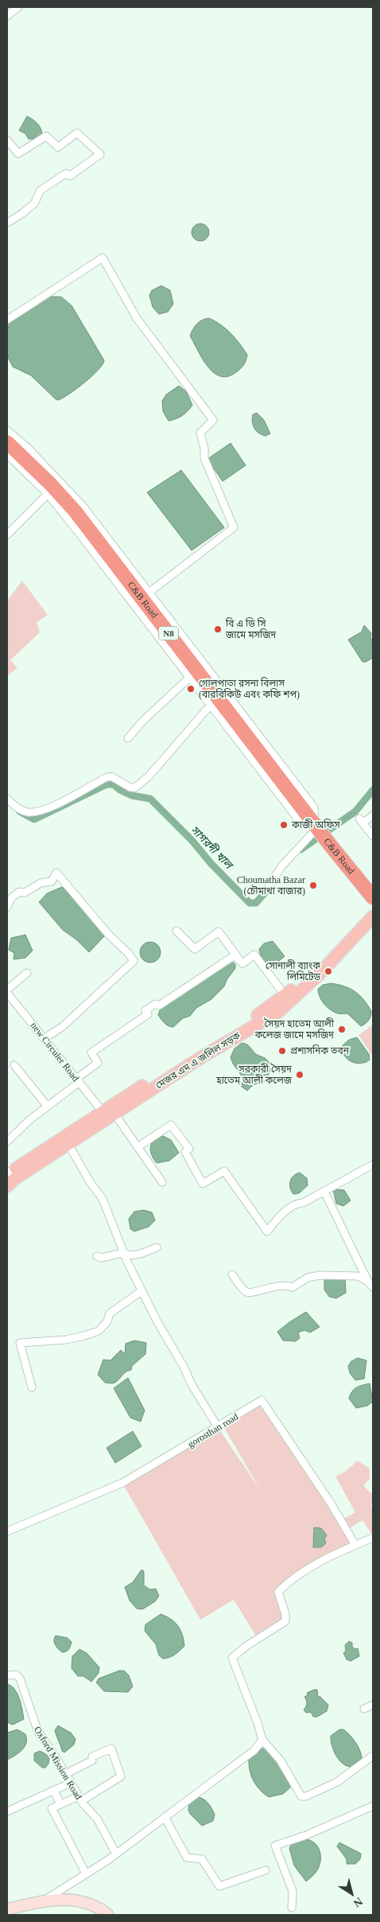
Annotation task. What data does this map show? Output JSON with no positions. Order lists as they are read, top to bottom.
{
  "streets": {
    "highway": ["C&B Road", "N8"],
    "main road": ["মেজর এম এ জলিল সড়ক"],
    "street": ["new Circuler Road", "gorosthan road", "Oxford Mission Road"]
  },
  "crossings": [
    ["new Circuler Road", "মেজর এম এ জলিল সড়ক"]
  ],
  "water": ["সাগরদী খাল"],
  "places": [
    "বি এ ডি সি জামে মসজিদ",
    "গোলপাতা রসনা বিলাস (বারবিকিউ এবং কফি শপ)",
    "কাজী অফিস",
    "Choumatha Bazar (চৌমাথা বাজার)",
    "সোনালী ব্যাংক লিমিটেড",
    "সৈয়দ হাতেম আলী কলেজ জামে মসজিদ",
    "প্রশাসনিক ভবন",
    "সরকারী সৈয়দ হাতেম আলী কলেজ"
  ],
  "north": "bottom right"
}
